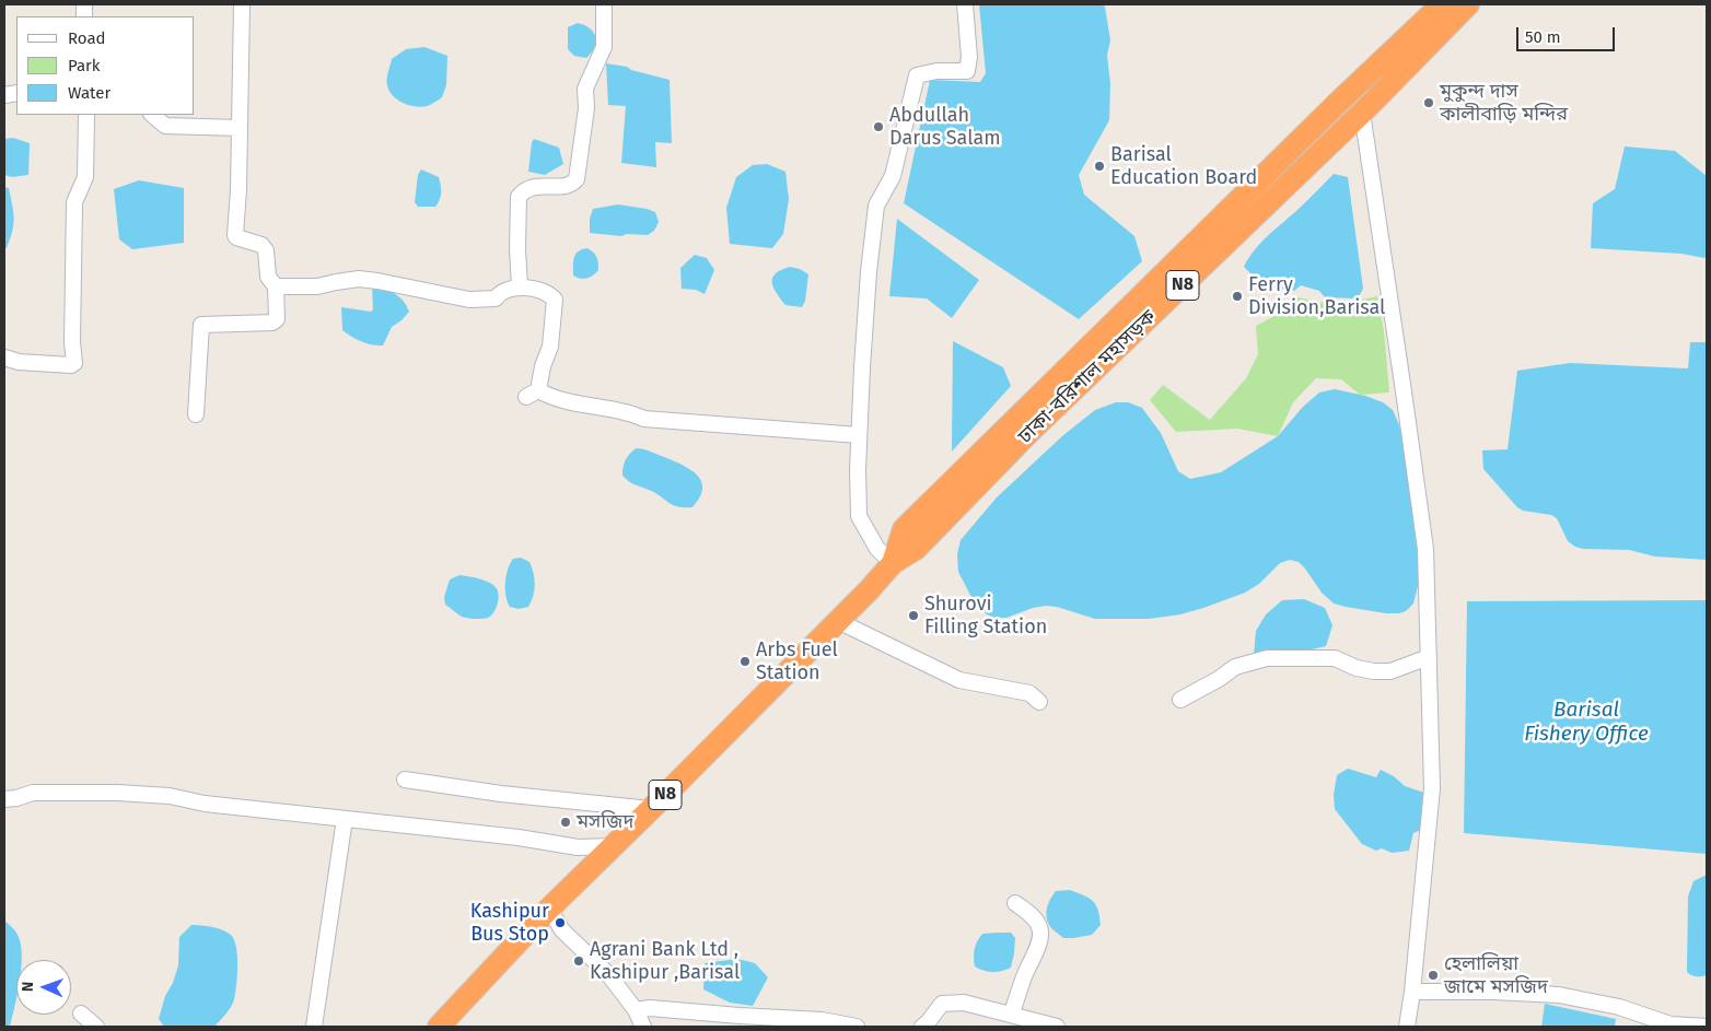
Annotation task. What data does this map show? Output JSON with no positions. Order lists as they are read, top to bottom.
{
  "streets": {
    "highway": ["N8", "ঢাকা-বরিশাল মহাসড়ক"]
  },
  "water": ["Barisal Fishery Office"],
  "places": [
    "মুকুন্দ দাস কালীবাড়ি মন্দির",
    "Abdullah Darus Salam",
    "Barisal Education Board",
    "Ferry Division,Barisal",
    "Shurovi Filling Station",
    "Arbs Fuel Station",
    "মসজিদ",
    "Kashipur Bus Stop",
    "Agrani Bank Ltd , Kashipur ,Barisal",
    "হেলালিয়া জামে মসজিদ"
  ],
  "legend": ["Road", "Park", "Water"],
  "scale_bar": "50 m",
  "north": "left"
}
